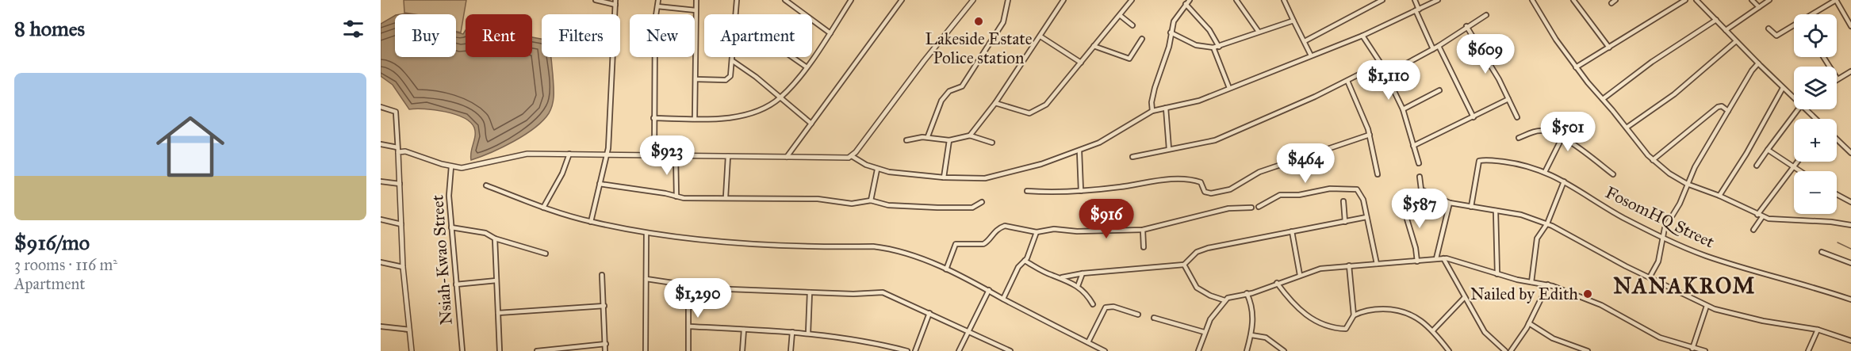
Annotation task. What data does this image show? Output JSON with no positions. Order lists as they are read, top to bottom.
{
  "streets": {
    "street": ["FosomHQ Street", "Nsiah-Kwao Street"]
  },
  "districts": ["NANAKROM"],
  "places": ["Lakeside Estate Police station", "Nailed by Edith"],
  "page": {
    "heading": "8 homes",
    "map_buttons": ["+", "−"],
    "chip": [
      "Buy",
      "Rent",
      "Filters",
      "New",
      "Apartment"
    ],
    "price": [
      "$609",
      "$1,110",
      "$501",
      "$923",
      "$464",
      "$587",
      "$916",
      "$1,290"
    ],
    "list": [
      {
        "name": "$916/mo",
        "note": "3 rooms · 116 m² · Apartment"
      }
    ]
  }
}
